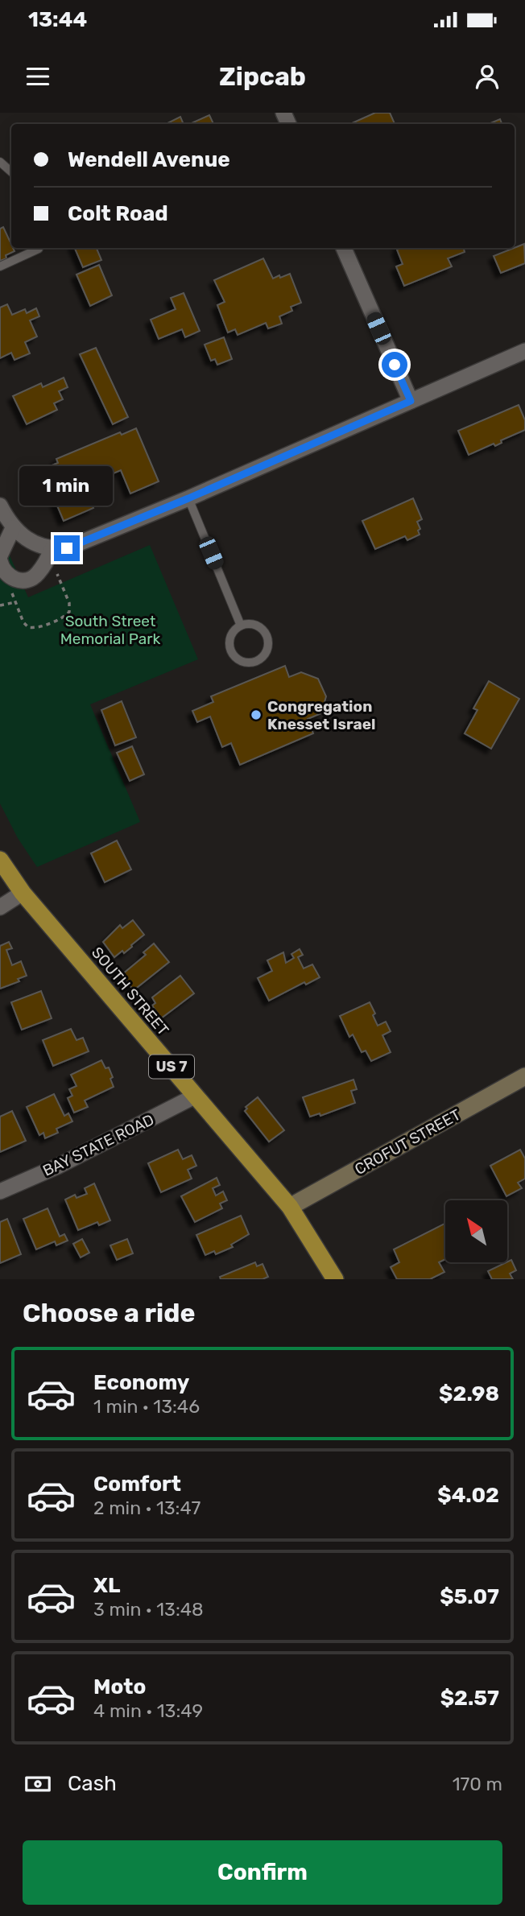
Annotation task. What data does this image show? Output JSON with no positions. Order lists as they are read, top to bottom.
{
  "streets": {
    "highway": ["SOUTH STREET", "US 7"],
    "street": ["CROFUT STREET", "BAY STATE ROAD"]
  },
  "crossings": [
    ["SOUTH STREET", "CROFUT STREET"],
    ["SOUTH STREET", "BAY STATE ROAD"]
  ],
  "parks": ["South Street Memorial Park"],
  "places": ["Congregation Knesset Israel"],
  "north": "top left",
  "page": {
    "status": "13:44",
    "header": "Zipcab",
    "banner": ["Wendell Avenue", "Colt Road"],
    "bubble": "1 min",
    "heading": "Choose a ride",
    "list": [
      {
        "name": "Economy",
        "note": "1 min · 13:46",
        "value": "$2.98"
      },
      {
        "name": "Comfort",
        "note": "2 min · 13:47",
        "value": "$4.02"
      },
      {
        "name": "XL",
        "note": "3 min · 13:48",
        "value": "$5.07"
      },
      {
        "name": "Moto",
        "note": "4 min · 13:49",
        "value": "$2.57"
      }
    ],
    "pay": ["Cash", "170 m"],
    "buttons": "Confirm"
  }
}
